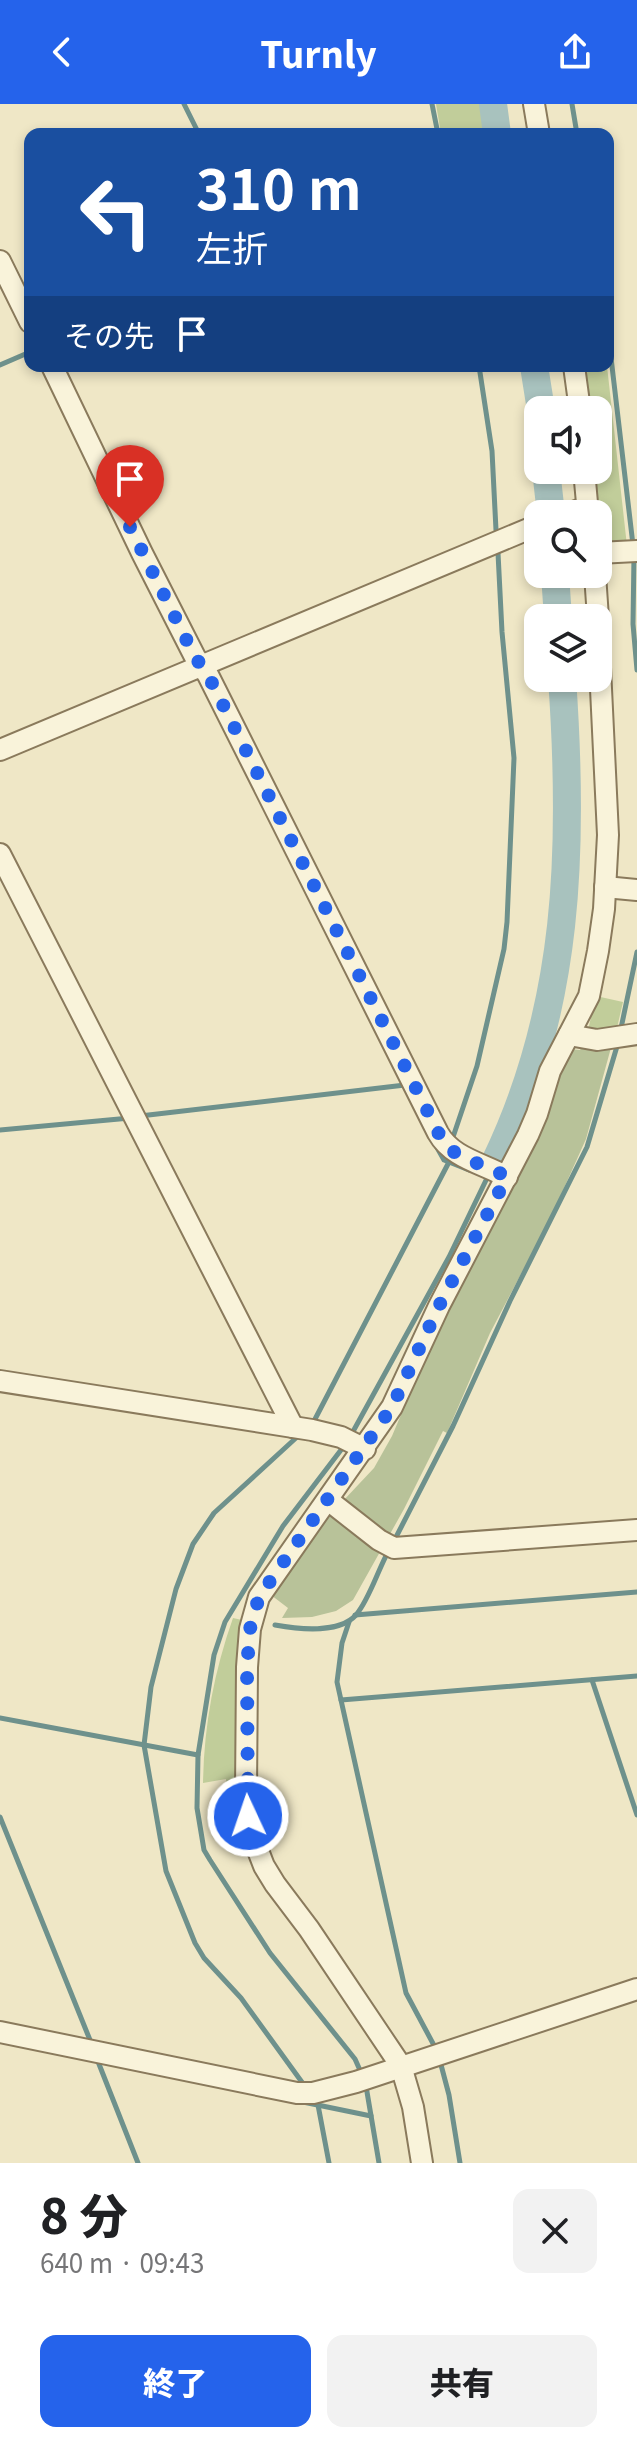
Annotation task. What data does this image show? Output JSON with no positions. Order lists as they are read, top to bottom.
{
  "page": {
    "header": "Turnly",
    "turn": ["310 m", "左折"],
    "then": "その先",
    "heading": ["8 分", "640 m · 09:43"],
    "buttons": ["終了", "共有"]
  }
}
